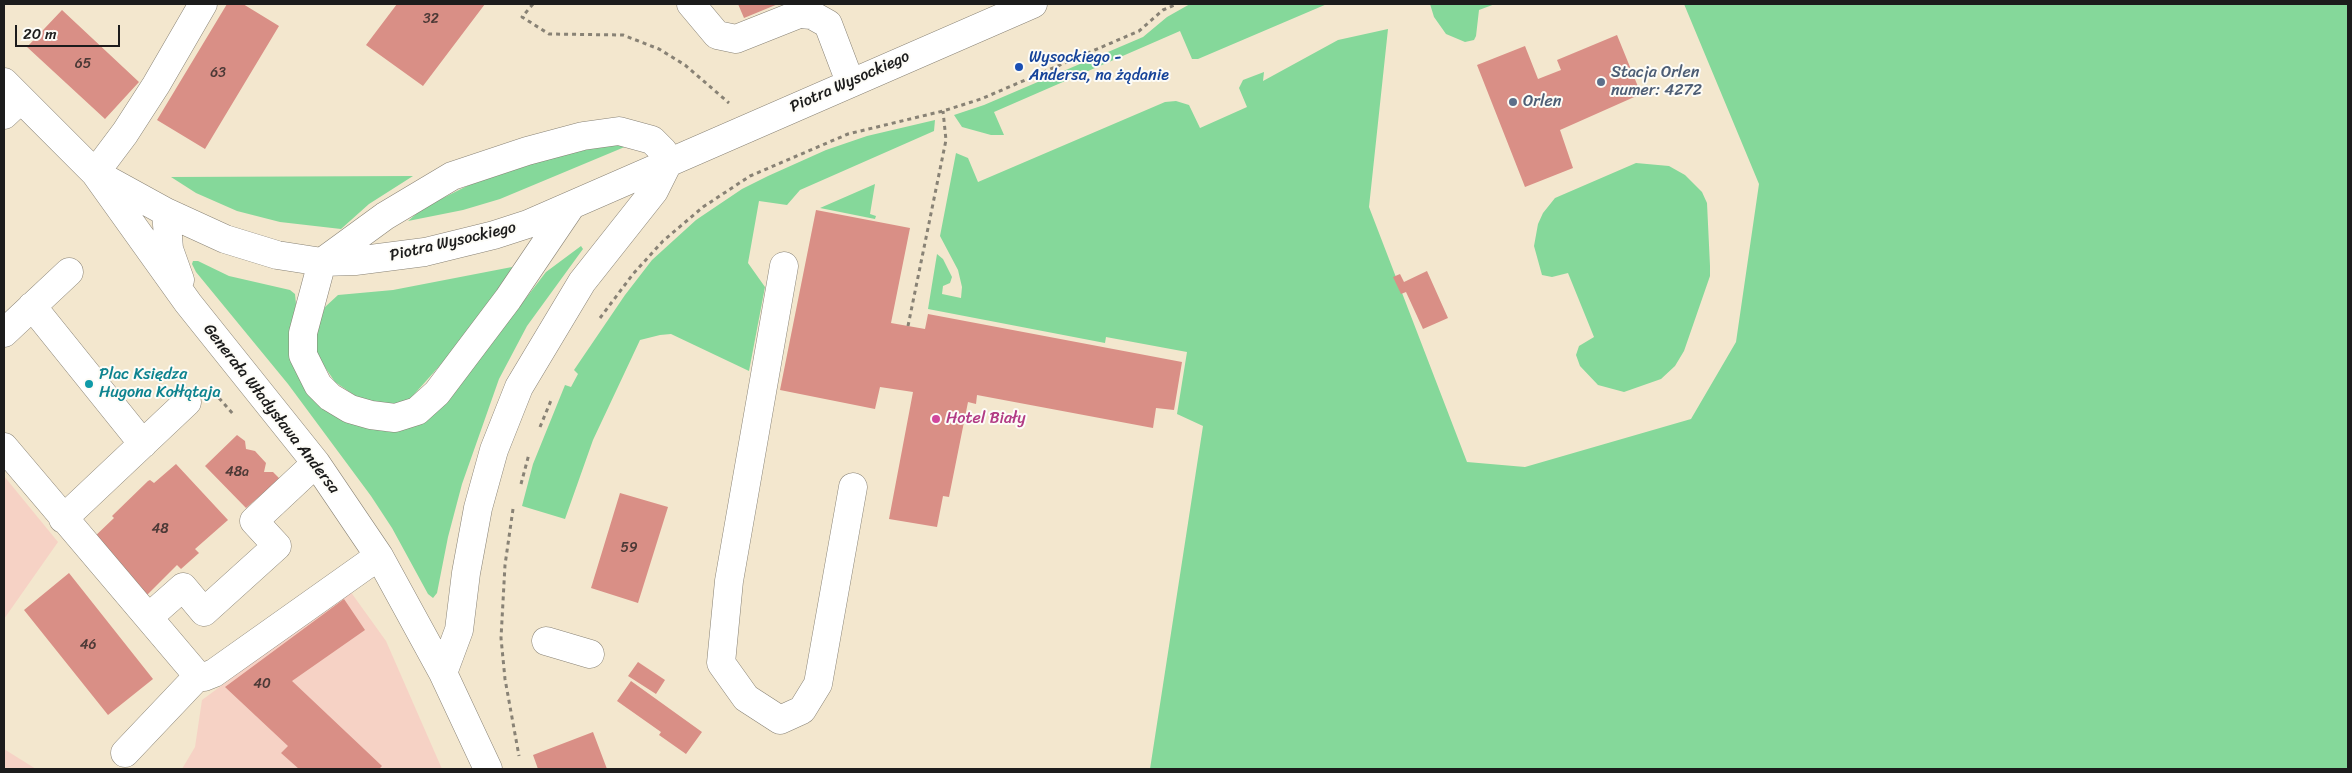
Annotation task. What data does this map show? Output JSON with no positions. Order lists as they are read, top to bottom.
{
  "streets": {
    "street": ["Piotra Wysockiego", "Generała Władysława Andersa"]
  },
  "crossings": [
    ["Piotra Wysockiego", "Generała Władysława Andersa"]
  ],
  "places": [
    "Wysockiego - Andersa, na żądanie",
    "Stacja Orlen numer: 4272",
    "Orlen",
    "Plac Księdza Hugona Kołłątaja",
    "Hotel Biały"
  ],
  "house_numbers": [
    "32",
    "65",
    "63",
    "48a",
    "48",
    "59",
    "46",
    "40"
  ],
  "scale_bar": "20 m"
}
